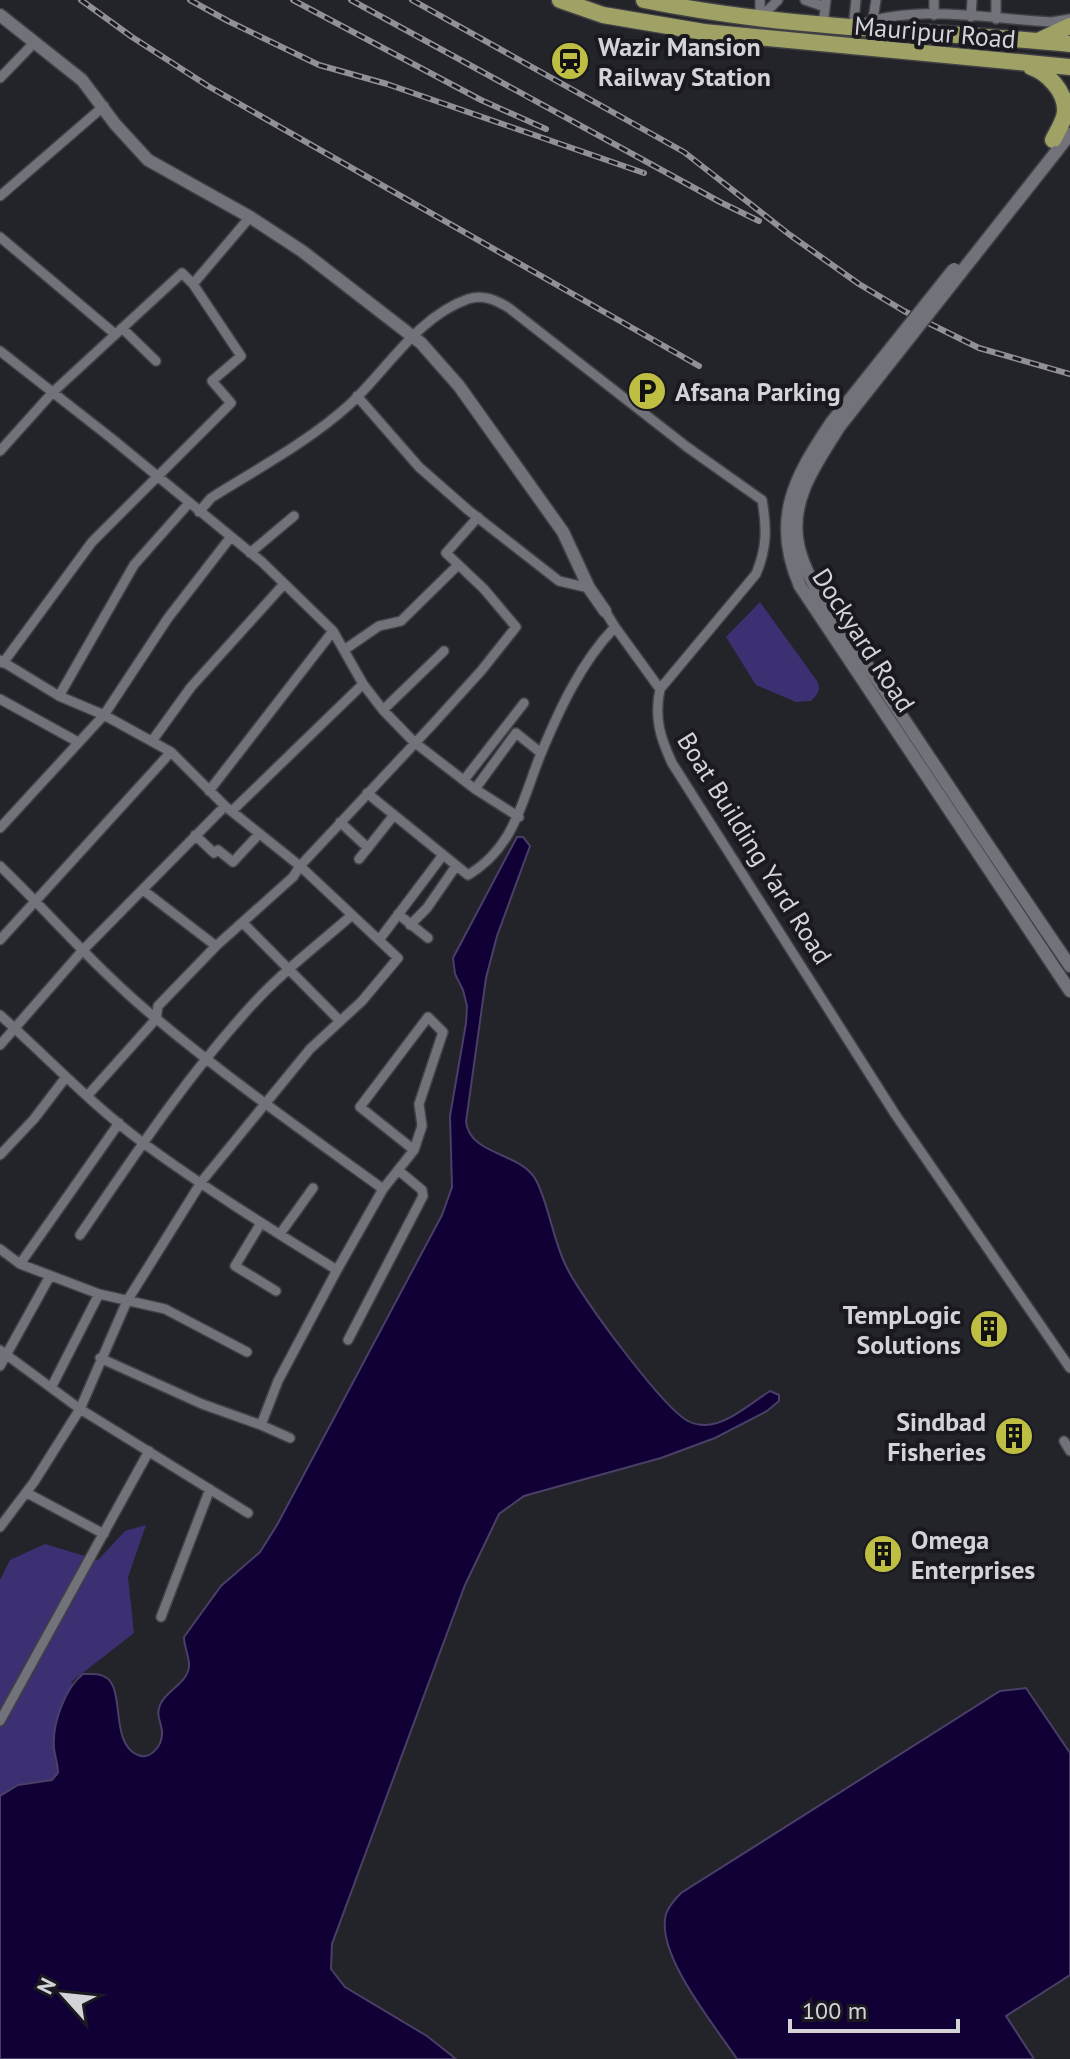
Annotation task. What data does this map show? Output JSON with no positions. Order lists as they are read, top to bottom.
{
  "streets": {
    "highway": ["Mauripur Road"],
    "street": ["Dockyard Road", "Boat Building Yard Road"]
  },
  "places": {
    "station": ["Wazir Mansion Railway Station"],
    "parking": ["Afsana Parking"],
    "building": ["TempLogic Solutions", "Sindbad Fisheries", "Omega Enterprises"]
  },
  "scale_bar": "100 m",
  "north": "top left"
}
